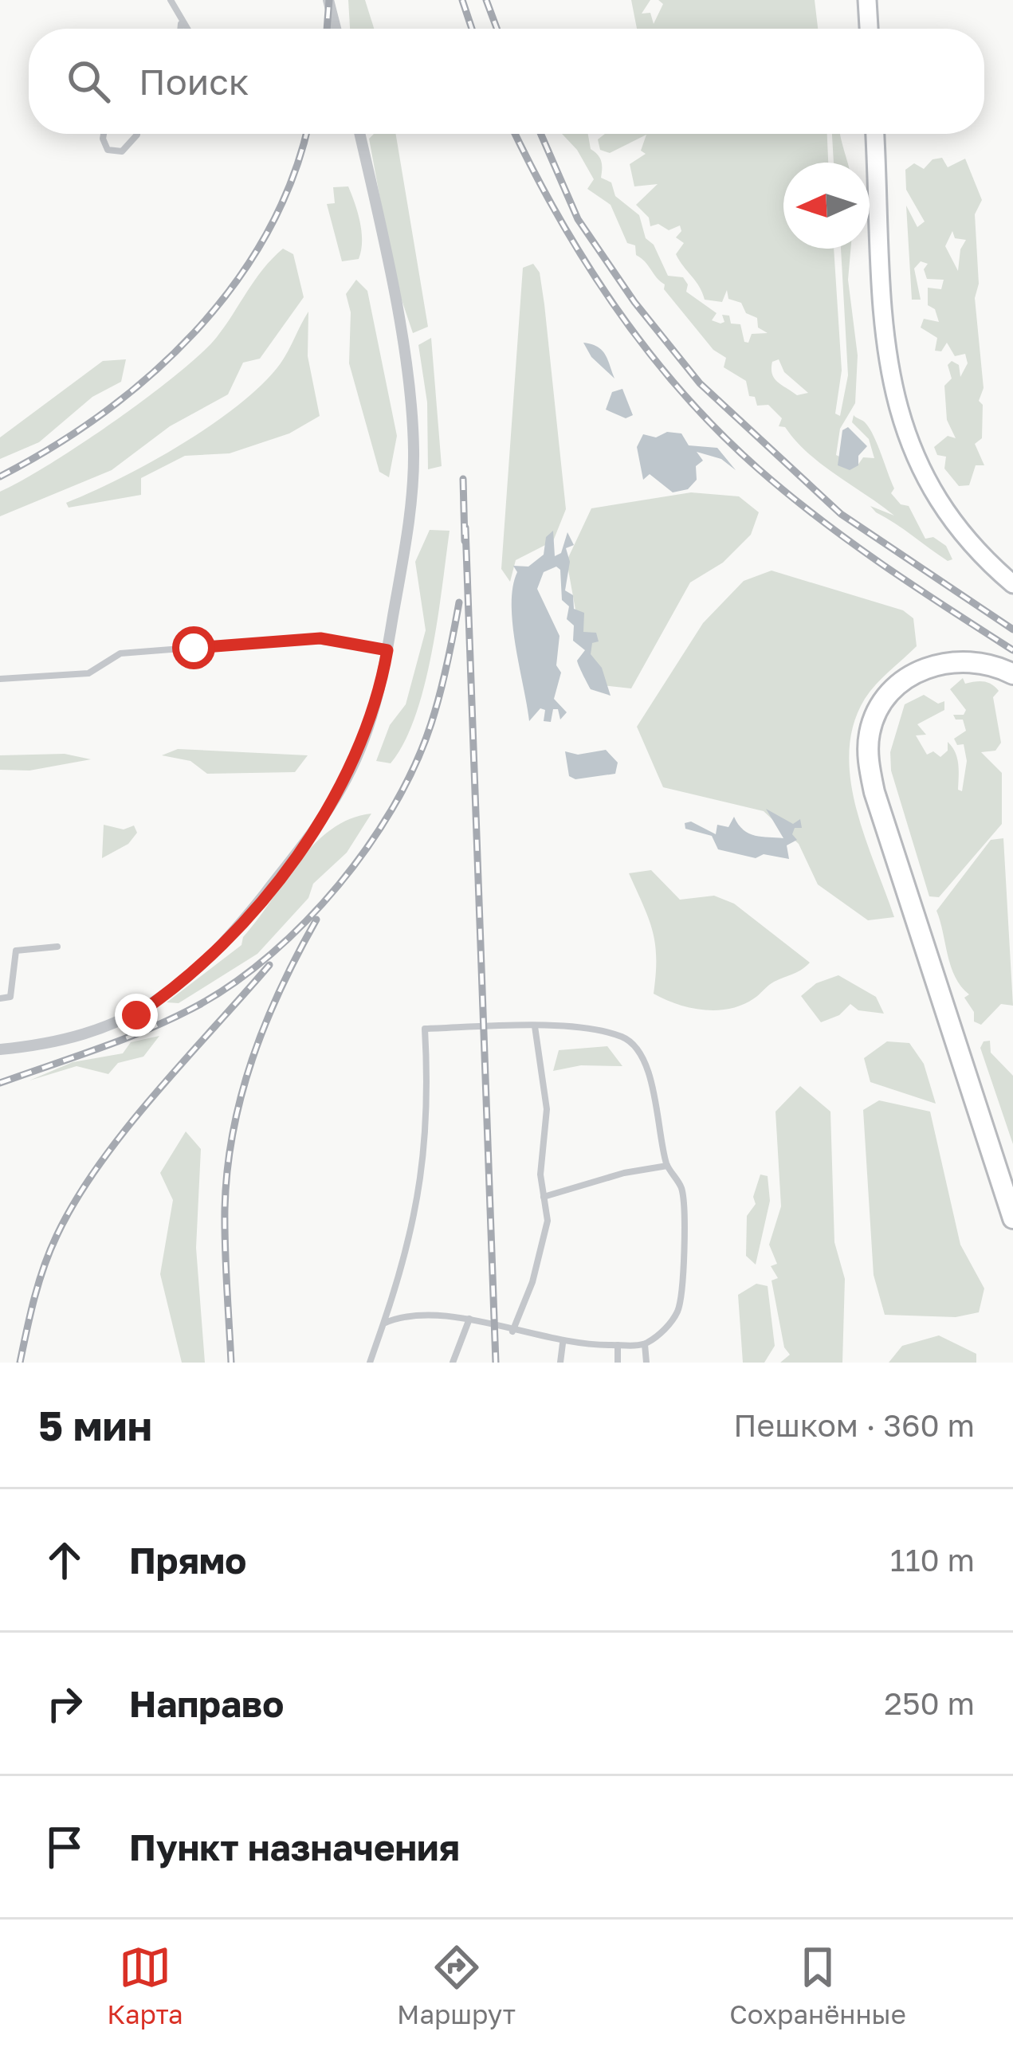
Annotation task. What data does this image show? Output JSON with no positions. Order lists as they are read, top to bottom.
{
  "north": "left",
  "page": {
    "search": "Поиск",
    "heading": ["5 мин", "Пешком · 360 m"],
    "list": [
      ["Прямо", "110 m"],
      ["Направо", "250 m"],
      "Пункт назначения"
    ],
    "nav": ["Карта", "Маршрут", "Сохранённые"]
  }
}
